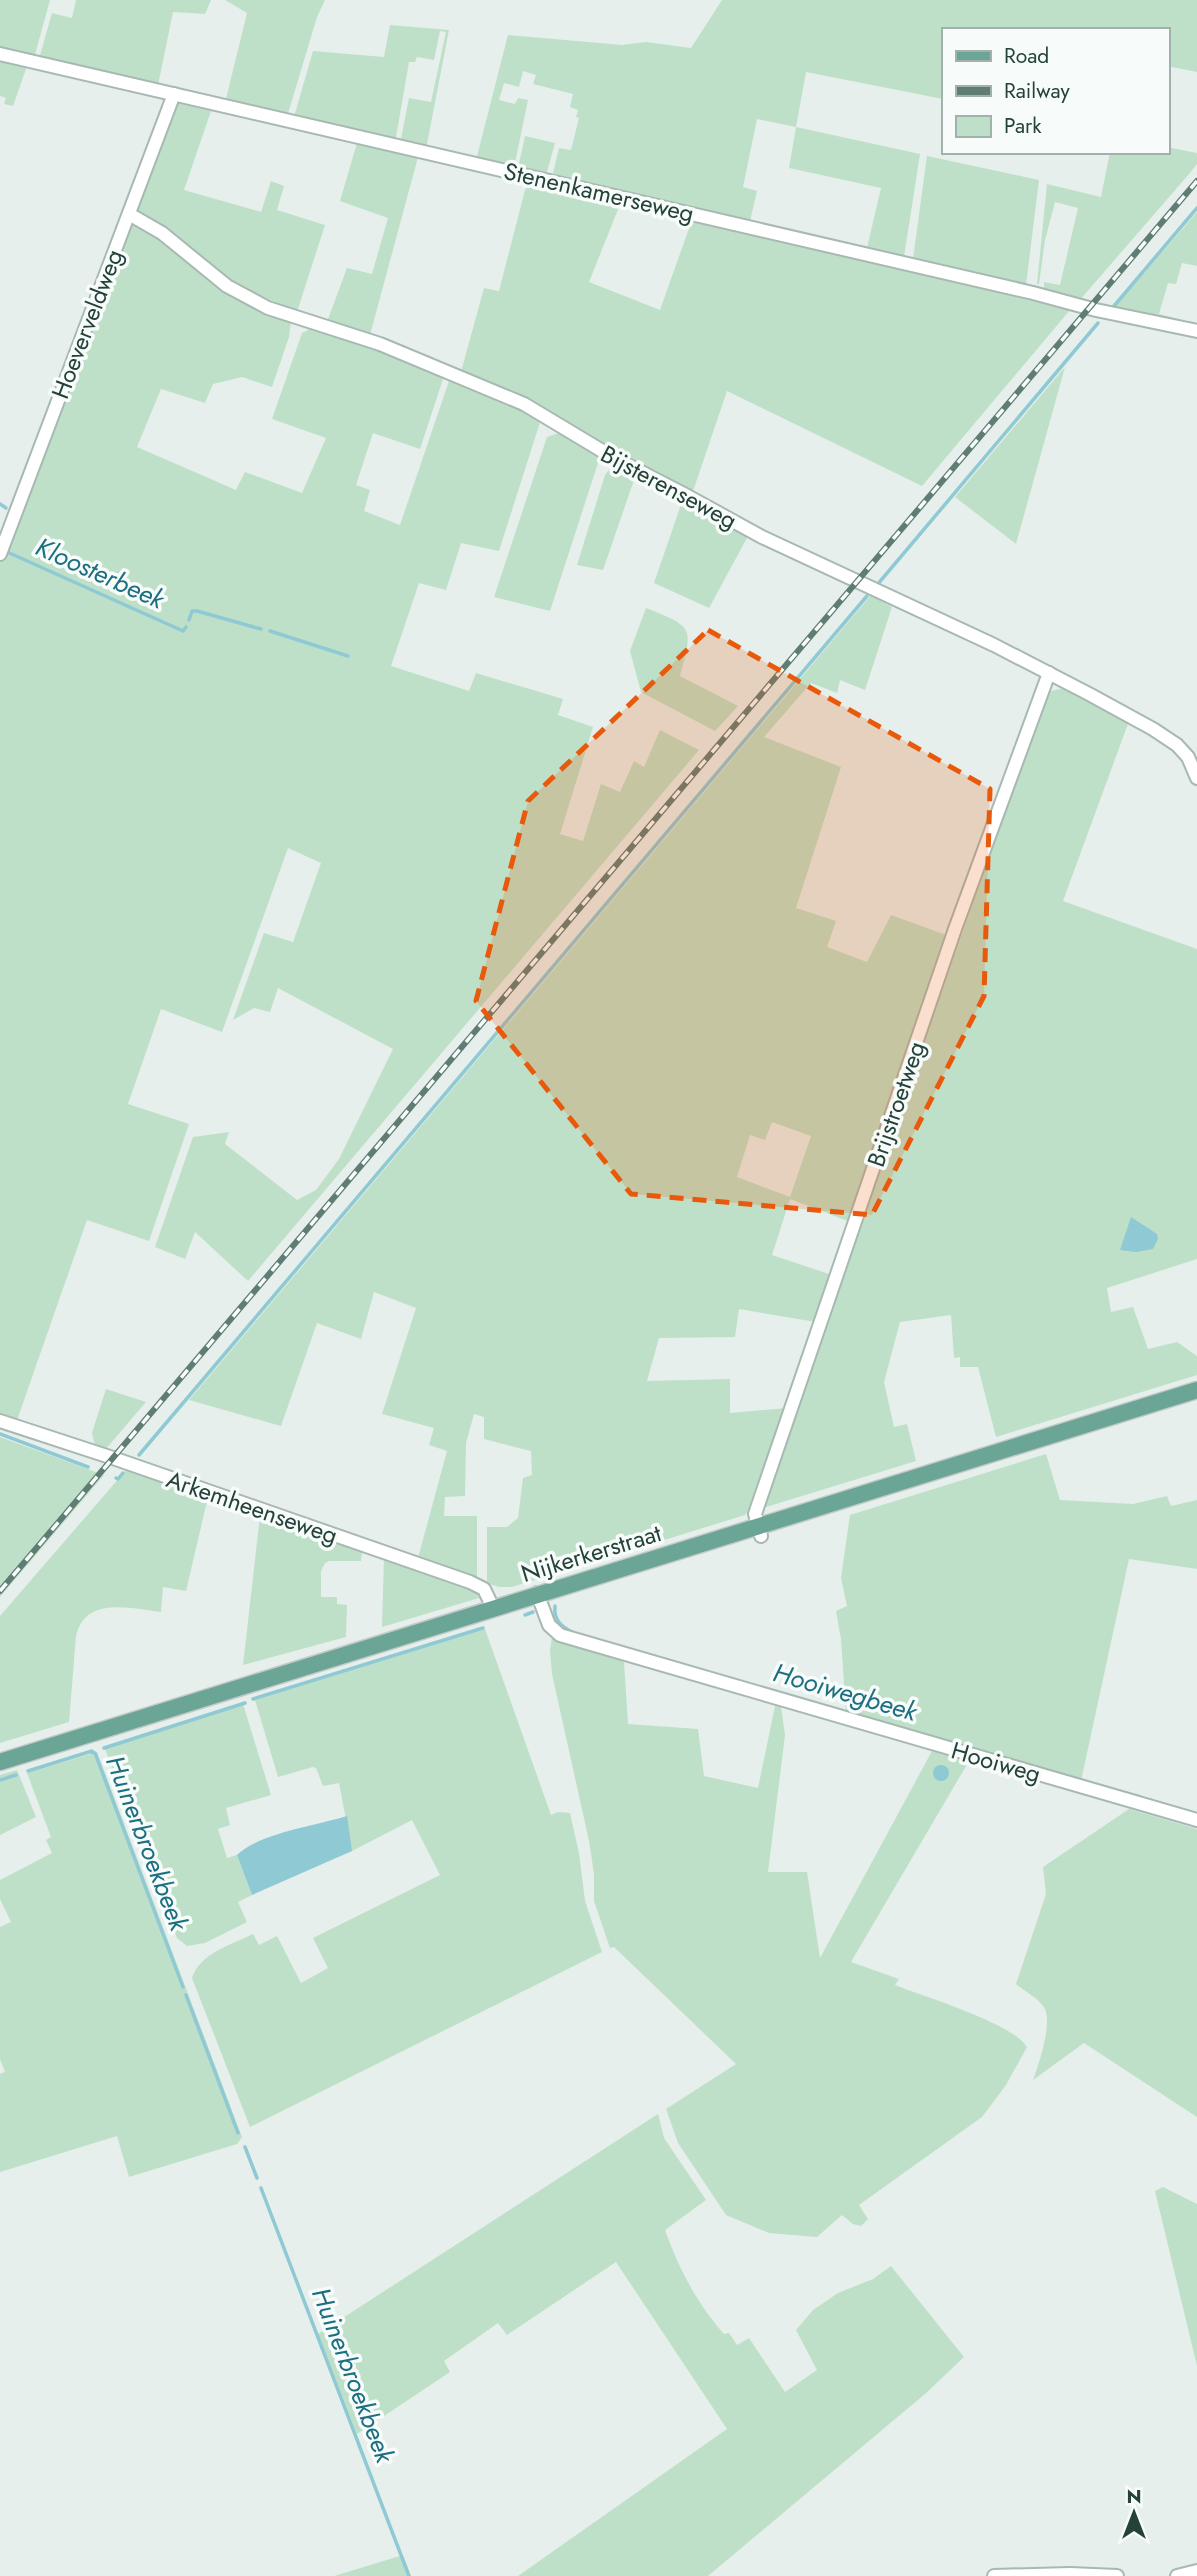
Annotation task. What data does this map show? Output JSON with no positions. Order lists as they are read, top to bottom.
{
  "streets": {
    "main road": ["Nijkerkerstraat"],
    "street": [
      "Stenenkamerseweg",
      "Hoeverveldweg",
      "Bijsterenseweg",
      "Brijstroetweg",
      "Arkemheenseweg",
      "Hooiweg"
    ]
  },
  "crossings": [
    ["Stenenkamerseweg", "Hoeverveldweg"],
    ["Hoeverveldweg", "Bijsterenseweg"],
    ["Bijsterenseweg", "Brijstroetweg"],
    ["Brijstroetweg", "Nijkerkerstraat"],
    ["Arkemheenseweg", "Nijkerkerstraat"],
    ["Nijkerkerstraat", "Hooiweg"]
  ],
  "water": ["Kloosterbeek", "Hooiwegbeek", "Huinerbroekbeek"],
  "legend": ["Road", "Railway", "Park"],
  "north": "top"
}
